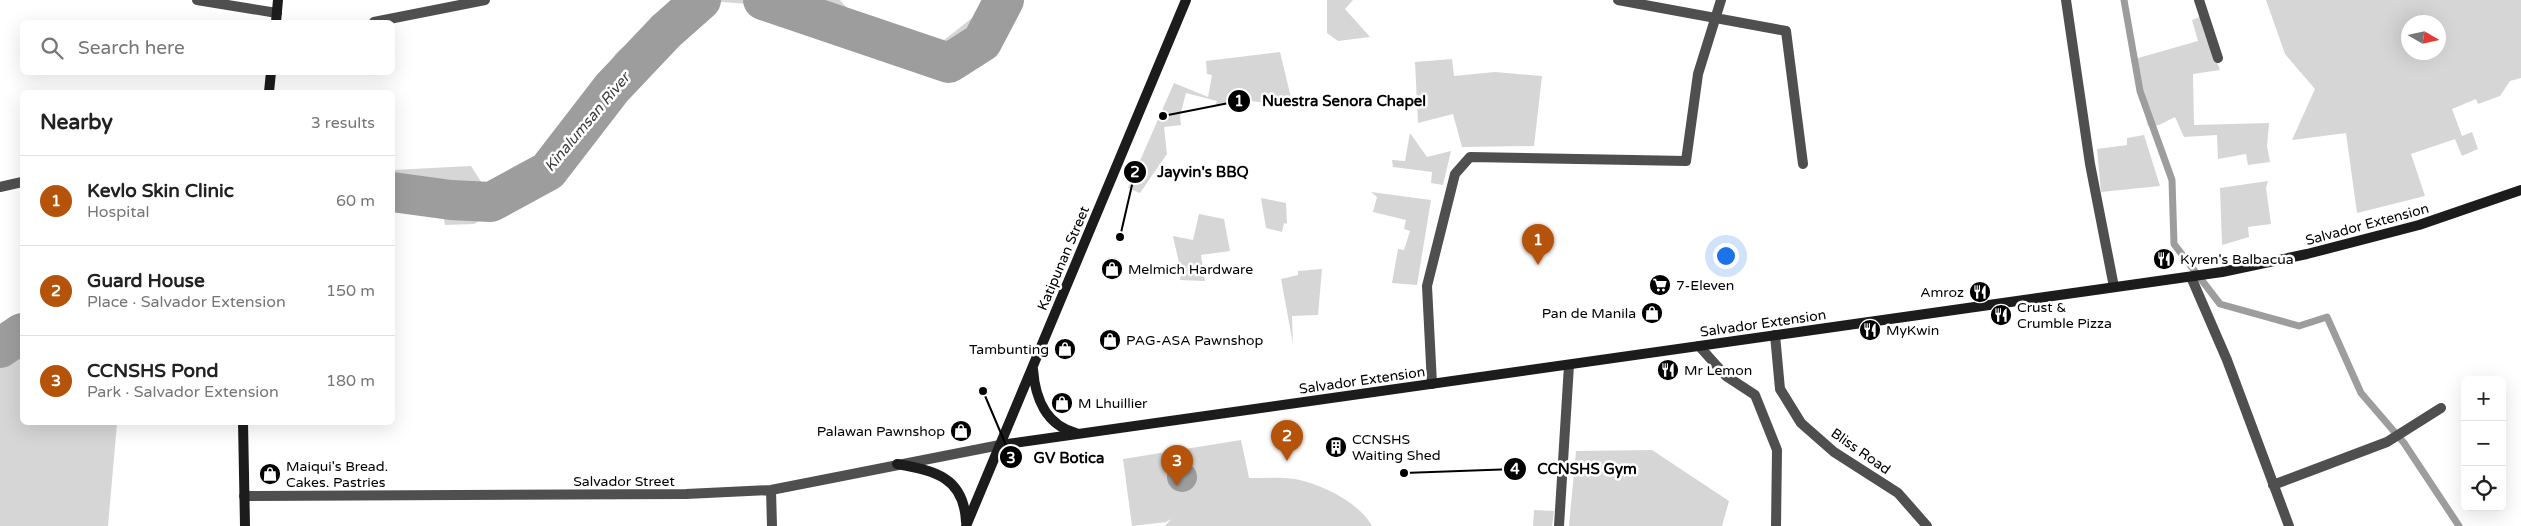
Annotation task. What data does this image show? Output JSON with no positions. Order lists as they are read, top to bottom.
{
  "streets": {
    "main road": ["Salvador Extension", "Katipunan Street"],
    "street": ["Bliss Road", "Salvador Street"]
  },
  "crossings": [
    ["Salvador Extension", "Katipunan Street"],
    ["Salvador Extension", "Bliss Road"],
    ["Salvador Extension", "Salvador Street"],
    ["Katipunan Street", "Salvador Street"]
  ],
  "water": ["Kinalumsan River"],
  "places": {
    "other": [
      "Nuestra Senora Chapel",
      "Jayvin's BBQ",
      "GV Botica",
      "CCNSHS Gym"
    ],
    "restaurant": [
      "Kyren's Balbacua",
      "Amroz",
      "Crust & Crumble Pizza",
      "MyKwin",
      "Mr Lemon"
    ],
    "shop": [
      "Melmich Hardware",
      "Pan de Manila",
      "PAG-ASA Pawnshop",
      "Tambunting",
      "M Lhuillier",
      "Palawan Pawnshop",
      "Maiqui's Bread. Cakes. Pastries"
    ],
    "supermarket": ["7-Eleven"],
    "building": ["CCNSHS Waiting Shed"]
  },
  "north": "right",
  "page": {
    "search": "Search here",
    "heading": ["Nearby", "3 results"],
    "list": [
      {
        "mark": "1",
        "name": "Kevlo Skin Clinic",
        "note": "Hospital",
        "value": "60 m"
      },
      {
        "mark": "2",
        "name": "Guard House",
        "note": "Place · Salvador Extension",
        "value": "150 m"
      },
      {
        "mark": "3",
        "name": "CCNSHS Pond",
        "note": "Park · Salvador Extension",
        "value": "180 m"
      }
    ],
    "pins": ["1", "2", "3"],
    "map_buttons": ["+", "−"]
  }
}
